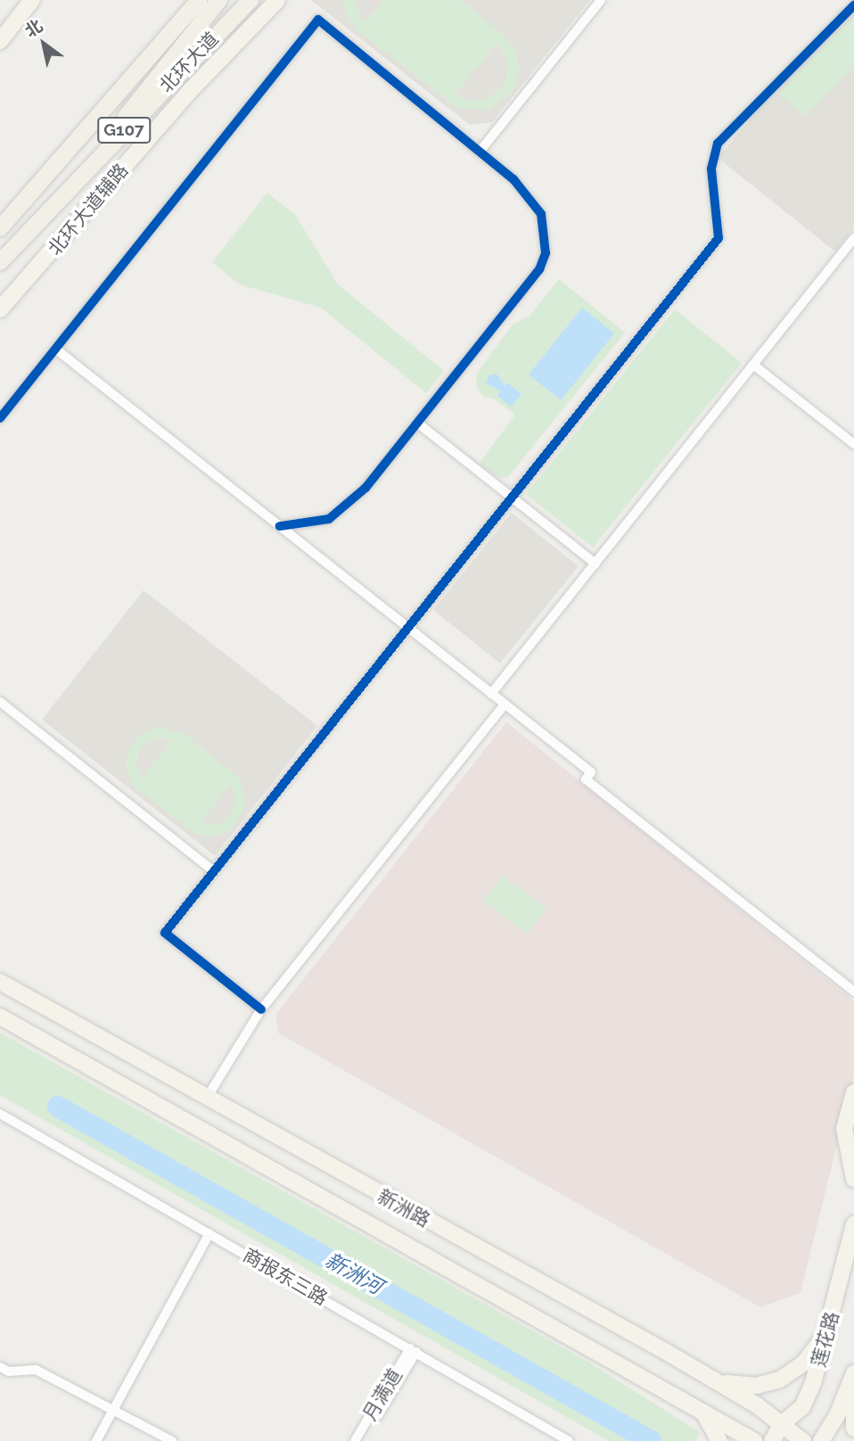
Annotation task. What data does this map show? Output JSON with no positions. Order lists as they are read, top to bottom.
{
  "streets": {
    "highway": ["北环大道", "G107"],
    "main road": ["北环大道辅路", "新洲路", "莲花路"],
    "street": ["商报东三路", "月满道"]
  },
  "crossings": [
    ["新洲路", "莲花路"],
    ["商报东三路", "月满道"]
  ],
  "water": ["新洲河"],
  "north": "top left"
}
